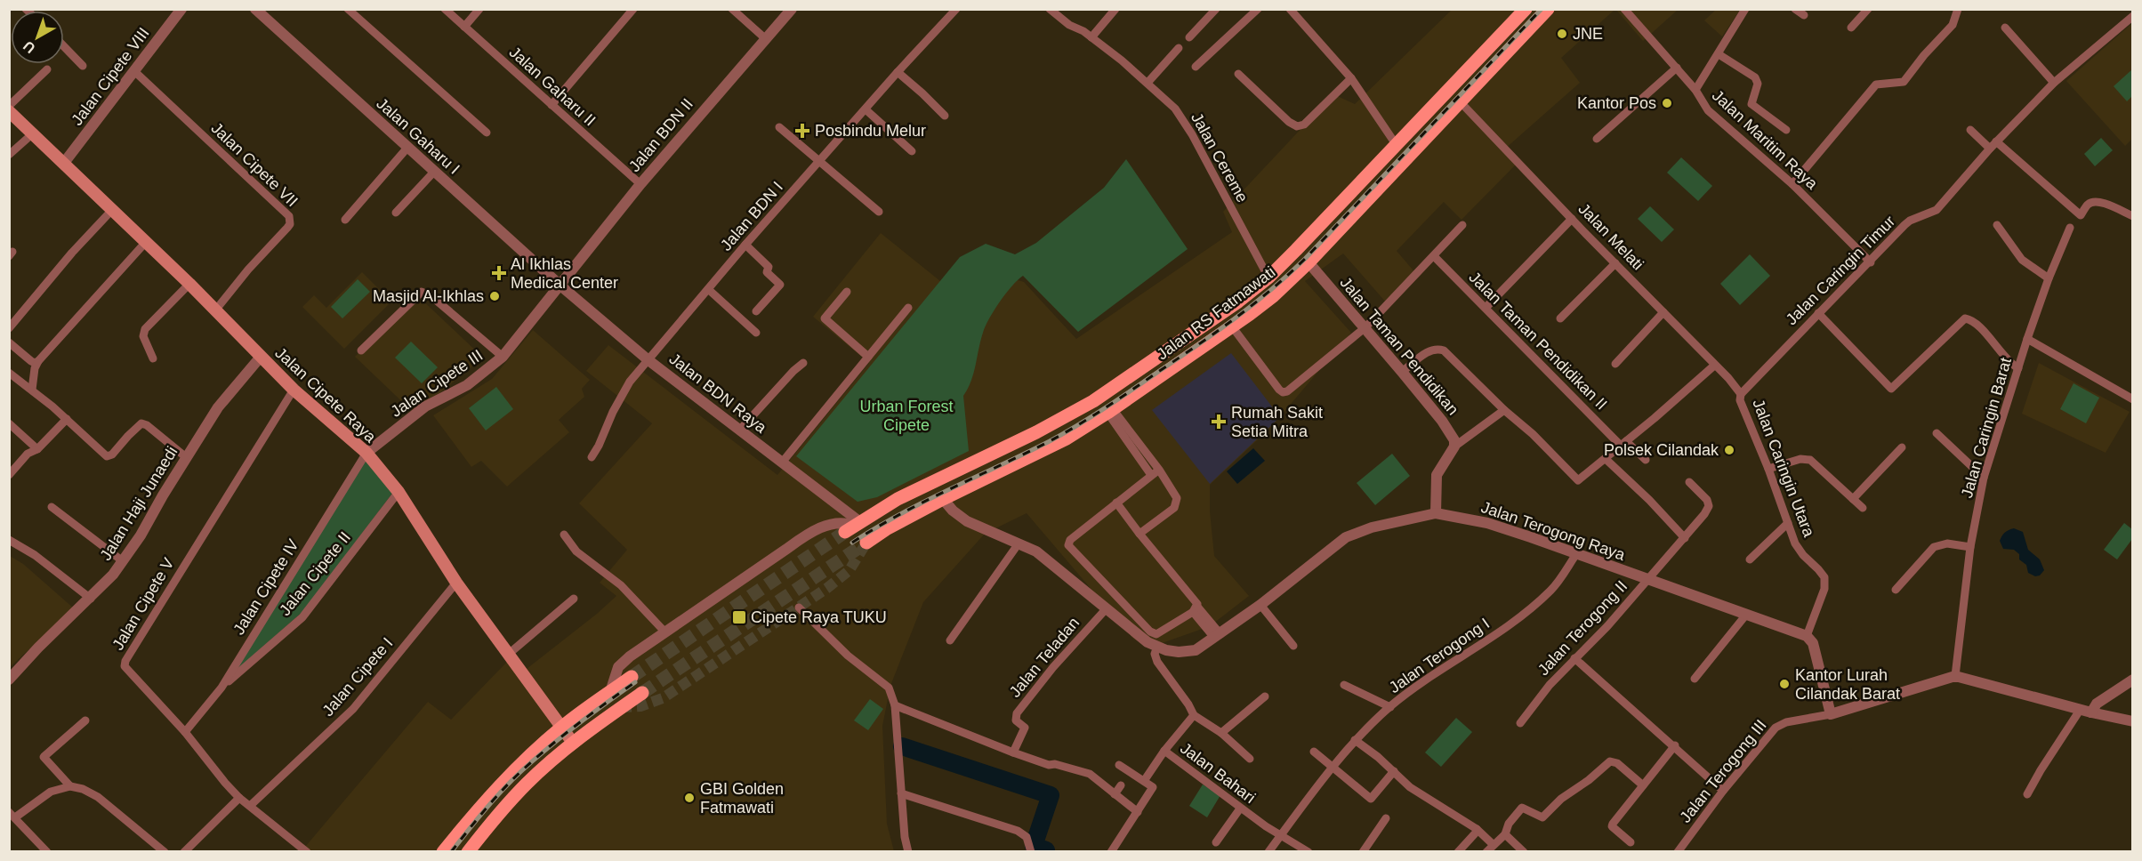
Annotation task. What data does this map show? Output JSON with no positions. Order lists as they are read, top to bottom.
{
  "streets": {
    "main road": ["Jalan RS Fatmawati", "Jalan Cipete Raya"],
    "street": [
      "Jalan Cipete VIII",
      "Jalan Gaharu II",
      "Jalan BDN II",
      "Jalan Gaharu I",
      "Jalan Maritim Raya",
      "Jalan Cereme",
      "Jalan Cipete VII",
      "Jalan BDN I",
      "Jalan Melati",
      "Jalan Caringin Timur",
      "Jalan Taman Pendidikan II",
      "Jalan Taman Pendidikan",
      "Jalan Cipete III",
      "Jalan BDN Raya",
      "Jalan Caringin Barat",
      "Jalan Caringin Utara",
      "Jalan Haji Junaedi",
      "Jalan Terogong Raya",
      "Jalan Cipete II",
      "Jalan Cipete IV",
      "Jalan Cipete V",
      "Jalan Terogong II",
      "Jalan Terogong I",
      "Jalan Teladan",
      "Jalan Cipete I",
      "Jalan Terogong III",
      "Jalan Bahari"
    ]
  },
  "crossings": [
    ["Jalan Cipete VIII", "Jalan Cipete VII"],
    ["Jalan Cipete VIII", "Jalan Cipete Raya"],
    ["Jalan Gaharu II", "Jalan BDN II"],
    ["Jalan BDN II", "Jalan Gaharu I"],
    ["Jalan BDN II", "Jalan Cipete III"],
    ["Jalan BDN II", "Jalan BDN Raya"],
    ["Jalan Gaharu I", "Jalan Cipete III"],
    ["Jalan Gaharu I", "Jalan BDN Raya"],
    ["Jalan Maritim Raya", "Jalan Caringin Timur"],
    ["Jalan Cereme", "Jalan RS Fatmawati"],
    ["Jalan Cipete VII", "Jalan Cipete Raya"],
    ["Jalan BDN I", "Jalan BDN Raya"],
    ["Jalan Melati", "Jalan Caringin Timur"],
    ["Jalan Melati", "Jalan RS Fatmawati"],
    ["Jalan Melati", "Jalan Caringin Utara"],
    ["Jalan Caringin Timur", "Jalan Caringin Utara"],
    ["Jalan RS Fatmawati", "Jalan Taman Pendidikan"],
    ["Jalan RS Fatmawati", "Jalan BDN Raya"],
    ["Jalan RS Fatmawati", "Jalan Terogong Raya"],
    ["Jalan Cipete III", "Jalan BDN Raya"],
    ["Jalan Cipete III", "Jalan Cipete Raya"],
    ["Jalan Cipete III", "Jalan Cipete IV"],
    ["Jalan Cipete Raya", "Jalan Haji Junaedi"],
    ["Jalan Cipete Raya", "Jalan Cipete II"],
    ["Jalan Cipete Raya", "Jalan Cipete IV"],
    ["Jalan Cipete Raya", "Jalan Cipete V"],
    ["Jalan Cipete Raya", "Jalan Cipete I"],
    ["Jalan Caringin Utara", "Jalan Terogong Raya"],
    ["Jalan Terogong Raya", "Jalan Terogong II"],
    ["Jalan Terogong Raya", "Jalan Terogong I"],
    ["Jalan Terogong Raya", "Jalan Teladan"],
    ["Jalan Cipete II", "Jalan Cipete IV"],
    ["Jalan Cipete IV", "Jalan Cipete V"],
    ["Jalan Cipete V", "Jalan Cipete I"],
    ["Jalan Terogong I", "Jalan Bahari"]
  ],
  "parks": ["Urban Forest Cipete"],
  "places": {
    "other": [
      "JNE",
      "Kantor Pos",
      "Masjid Al-Ikhlas",
      "Polsek Cilandak",
      "Kantor Lurah Cilandak Barat",
      "GBI Golden Fatmawati"
    ],
    "health": ["Posbindu Melur", "Al Ikhlas Medical Center", "Rumah Sakit Setia Mitra"],
    "transit": ["Cipete Raya TUKU"]
  },
  "north": "bottom left"
}
